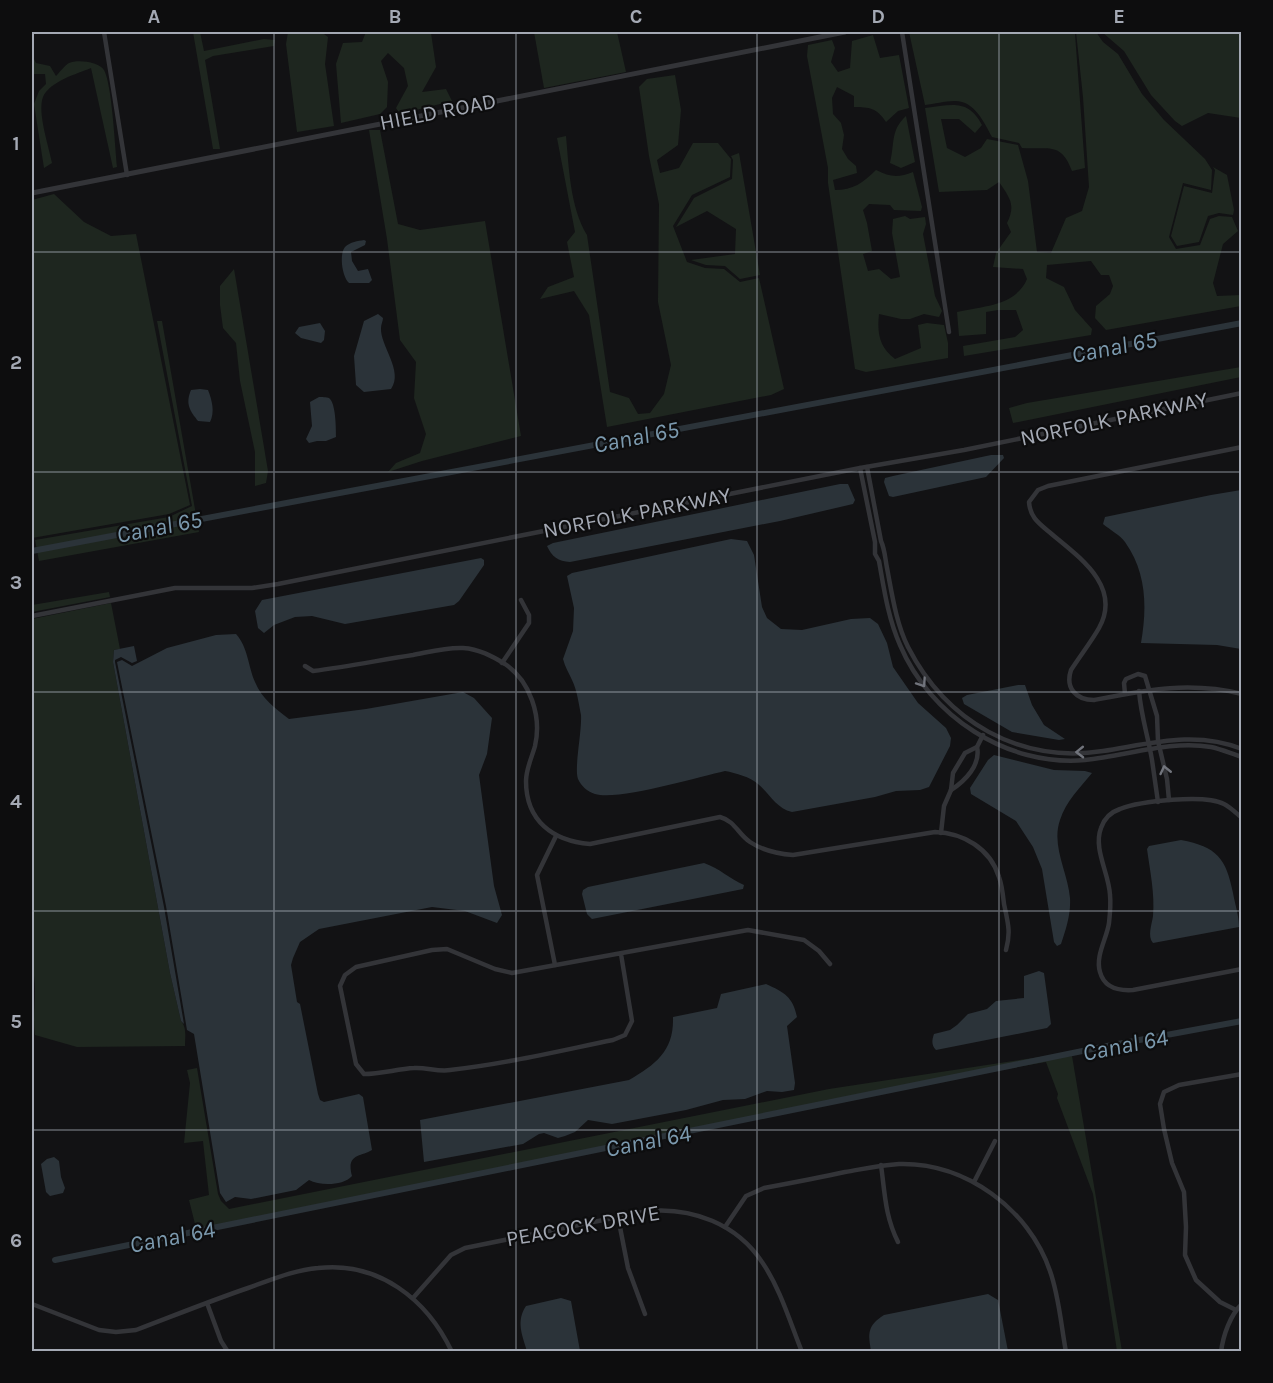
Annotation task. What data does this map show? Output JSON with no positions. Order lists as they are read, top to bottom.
{
  "streets": {
    "street": ["HIELD ROAD", "NORFOLK PARKWAY", "PEACOCK DRIVE"]
  },
  "water": ["Canal 65", "Canal 64"],
  "grid": {
    "columns": [
      "A",
      "B",
      "C",
      "D",
      "E"
    ],
    "rows": [
      "1",
      "2",
      "3",
      "4",
      "5",
      "6"
    ]
  }
}
